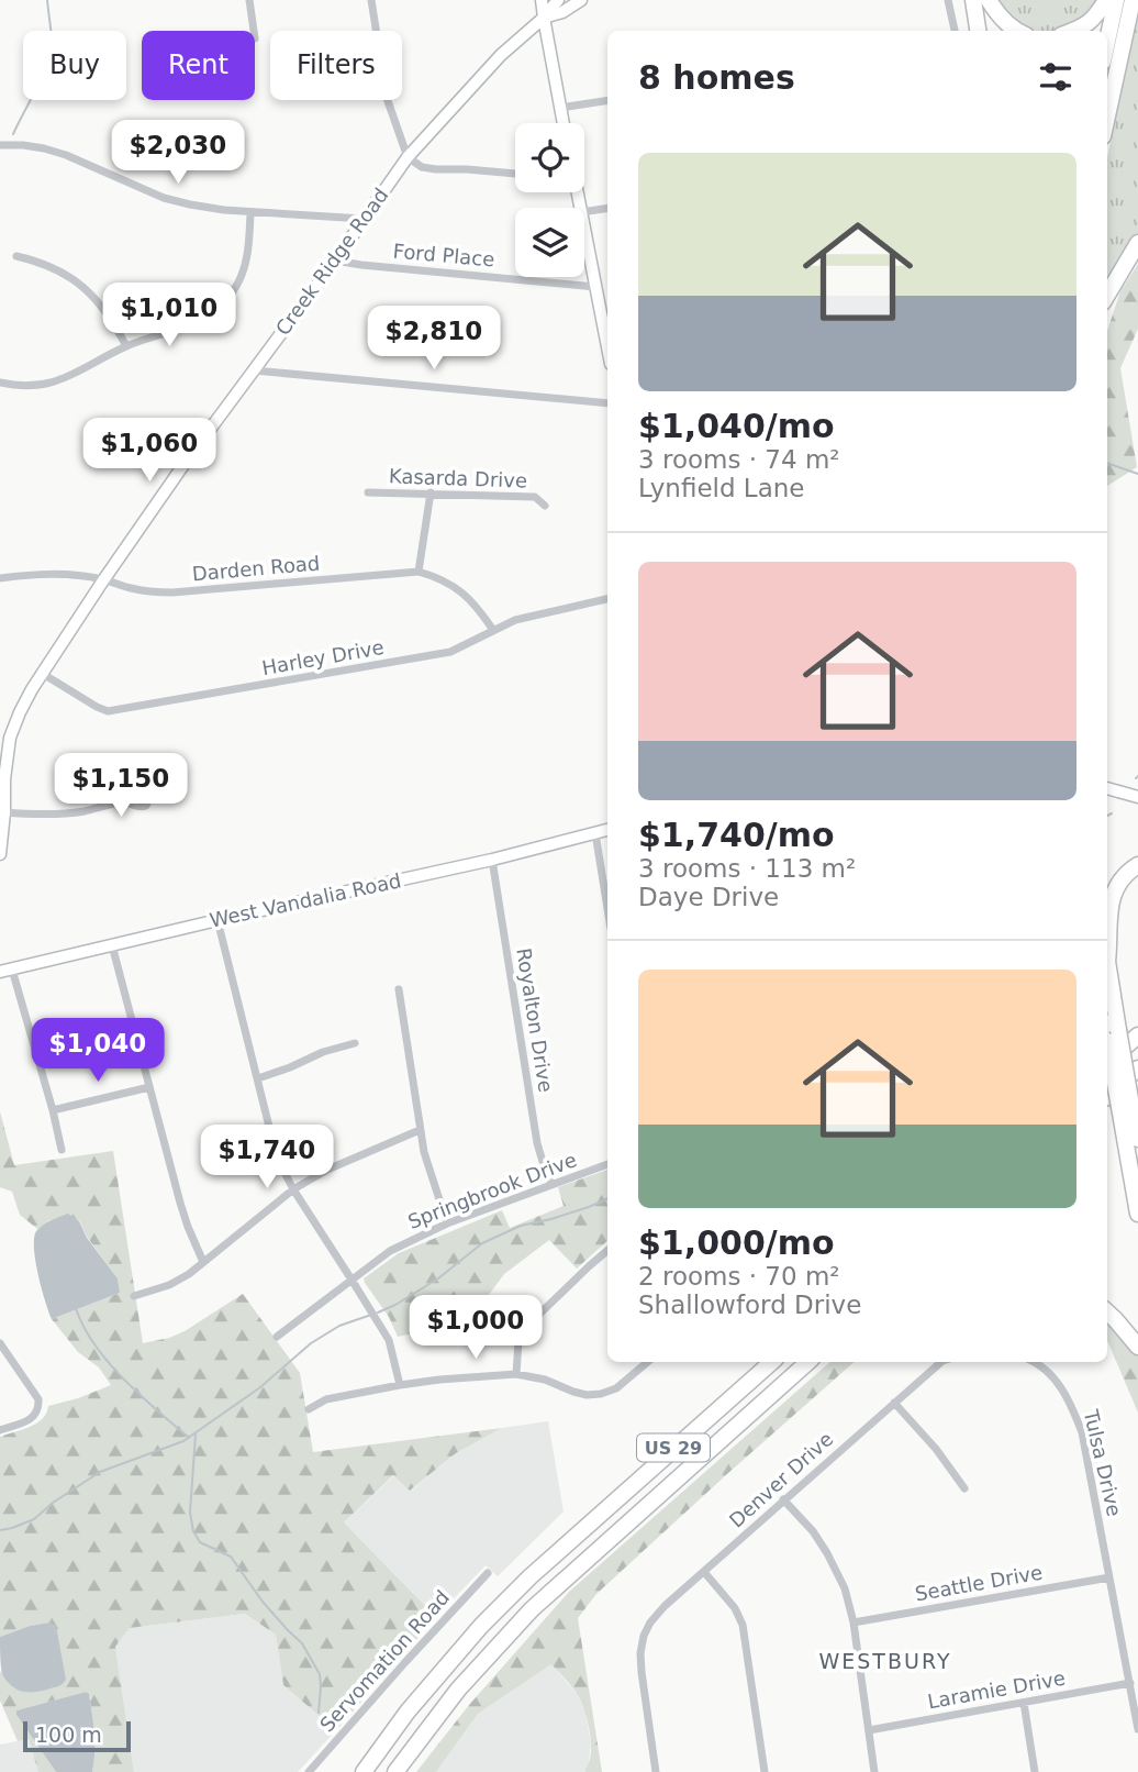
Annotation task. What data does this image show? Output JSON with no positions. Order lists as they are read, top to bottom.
{
  "streets": {
    "highway": ["US 29"],
    "main road": ["Creek Ridge Road", "West Vandalia Road"],
    "street": [
      "Ford Place",
      "Kasarda Drive",
      "Darden Road",
      "Harley Drive",
      "Royalton Drive",
      "Springbrook Drive",
      "Tulsa Drive",
      "Denver Drive",
      "Seattle Drive",
      "Servomation Road",
      "Laramie Drive"
    ]
  },
  "crossings": [
    ["Ford Place", "Creek Ridge Road"],
    ["Creek Ridge Road", "Darden Road"],
    ["Creek Ridge Road", "Harley Drive"],
    ["Darden Road", "Harley Drive"],
    ["West Vandalia Road", "Royalton Drive"],
    ["Royalton Drive", "Springbrook Drive"],
    ["Tulsa Drive", "Seattle Drive"],
    ["Tulsa Drive", "Laramie Drive"]
  ],
  "districts": ["WESTBURY"],
  "scale_bar": "100 m",
  "page": {
    "chip": ["Buy", "Rent", "Filters"],
    "heading": "8 homes",
    "price": [
      "$2,030",
      "$1,010",
      "$2,810",
      "$1,060",
      "$1,150",
      "$1,040",
      "$1,740",
      "$1,000"
    ],
    "list": [
      {
        "name": "$1,040/mo",
        "note": "3 rooms · 74 m² · Lynfield Lane"
      },
      {
        "name": "$1,740/mo",
        "note": "3 rooms · 113 m² · Daye Drive"
      },
      {
        "name": "$1,000/mo",
        "note": "2 rooms · 70 m² · Shallowford Drive"
      }
    ],
    "scale": "100 m"
  }
}
